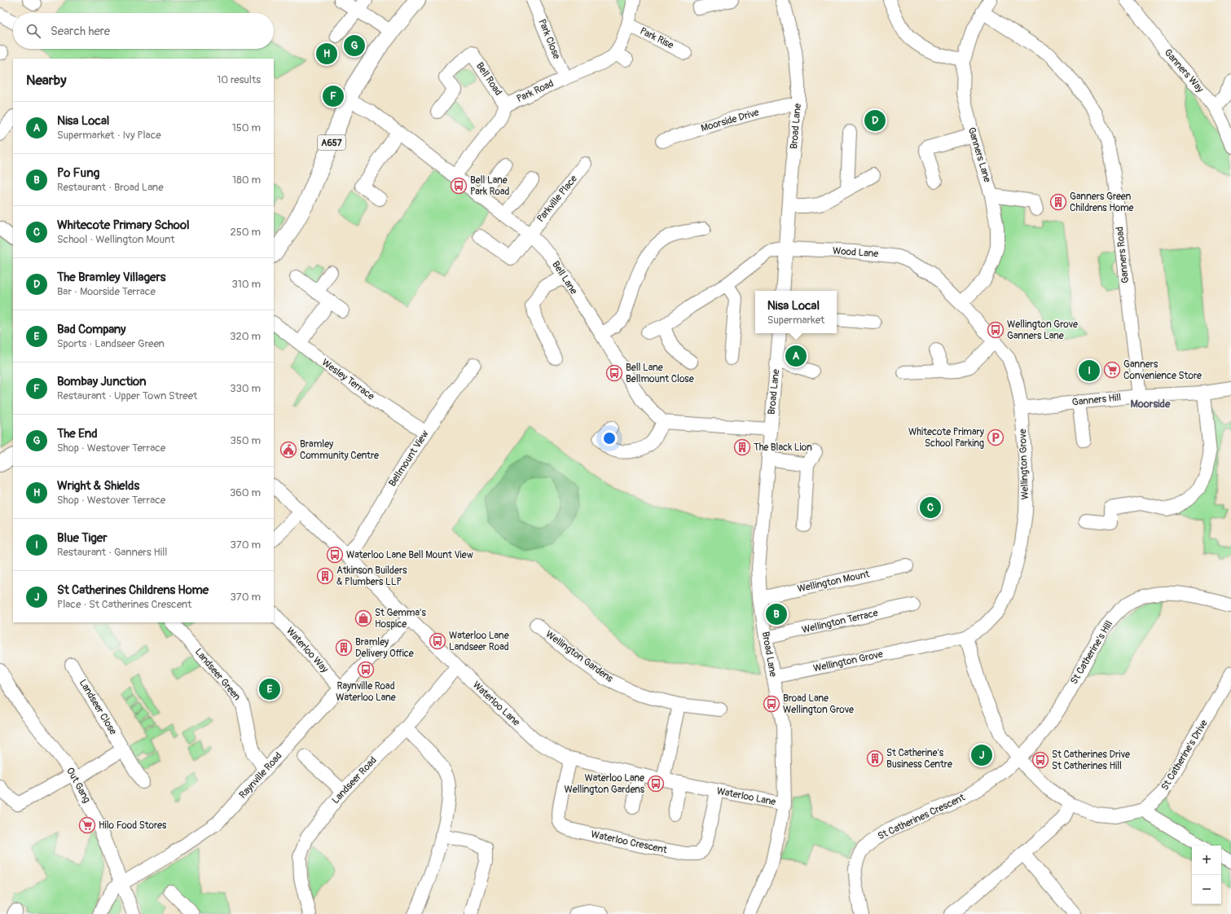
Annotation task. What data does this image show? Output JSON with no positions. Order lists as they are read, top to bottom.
{
  "streets": {
    "main road": ["A657"],
    "street": [
      "Park Rise",
      "Park Close",
      "Ganners Way",
      "Bell Road",
      "Park Road",
      "Moorside Drive",
      "Broad Lane",
      "Ganners Lane",
      "Parkville Place",
      "Wood Lane",
      "Ganners Road",
      "Bell Lane",
      "Wesley Terrace",
      "Ganners Hill",
      "Bellmount View",
      "Wellington Grove",
      "Wellington Mount",
      "Wellington Terrace",
      "Waterloo Way",
      "St Catherine's Hill",
      "Wellington Gardens",
      "Landseer Green",
      "Waterloo Lane",
      "Landseer Close",
      "St Catherine's Drive",
      "Raynville Road",
      "Landseer Road",
      "Out Gang",
      "St Catherines Crescent",
      "Waterloo Crescent"
    ]
  },
  "crossings": [
    ["Park Rise", "Park Road"],
    ["Park Close", "Park Road"],
    ["Bell Road", "Park Road"],
    ["Park Road", "Bell Lane"],
    ["Moorside Drive", "Broad Lane"],
    ["Broad Lane", "Wood Lane"],
    ["Broad Lane", "Wellington Grove"],
    ["Broad Lane", "Wellington Mount"],
    ["Broad Lane", "Wellington Terrace"],
    ["Broad Lane", "Waterloo Lane"],
    ["A657", "Bell Lane"],
    ["Ganners Lane", "Ganners Road"],
    ["Ganners Lane", "Wellington Grove"],
    ["Parkville Place", "Bell Lane"],
    ["Wood Lane", "Wellington Grove"],
    ["Ganners Road", "Ganners Hill"],
    ["Wesley Terrace", "Bellmount View"],
    ["Ganners Hill", "Wellington Grove"],
    ["Bellmount View", "Waterloo Lane"],
    ["Waterloo Way", "Raynville Road"],
    ["St Catherine's Hill", "St Catherines Crescent"],
    ["Landseer Green", "Raynville Road"],
    ["Waterloo Lane", "Raynville Road"],
    ["Waterloo Lane", "Landseer Road"],
    ["Waterloo Lane", "Waterloo Crescent"],
    ["Raynville Road", "Out Gang"]
  ],
  "districts": ["Moorside"],
  "places": {
    "bus stop": [
      "Bell Lane Park Road",
      "Wellington Grove Ganners Lane",
      "Bell Lane Bellmount Close",
      "Waterloo Lane Bell Mount View",
      "Waterloo Lane Landseer Road",
      "Raynville Road Waterloo Lane",
      "Broad Lane Wellington Grove",
      "St Catherines Drive St Catherines Hill",
      "Waterloo Lane Wellington Gardens"
    ],
    "building": [
      "Ganners Green Childrens Home",
      "The Black Lion",
      "Atkinson Builders & Plumbers LLP",
      "Bramley Delivery Office",
      "St Catherine's Business Centre"
    ],
    "supermarket": ["Ganners Convenience Store", "Hilo Food Stores"],
    "parking": ["Whitecote Primary School Parking"],
    "public building": ["Bramley Community Centre"],
    "shop": ["St Gemma's Hospice"]
  },
  "page": {
    "search": "Search here",
    "pins": [
      "G",
      "H",
      "F",
      "D",
      "A",
      "I",
      "C",
      "B",
      "E",
      "J"
    ],
    "heading": ["Nearby", "10 results"],
    "list": [
      {
        "mark": "A",
        "name": "Nisa Local",
        "note": "Supermarket · Ivy Place",
        "value": "150 m"
      },
      {
        "mark": "B",
        "name": "Po Fung",
        "note": "Restaurant · Broad Lane",
        "value": "180 m"
      },
      {
        "mark": "C",
        "name": "Whitecote Primary School",
        "note": "School · Wellington Mount",
        "value": "250 m"
      },
      {
        "mark": "D",
        "name": "The Bramley Villagers",
        "note": "Bar · Moorside Terrace",
        "value": "310 m"
      },
      {
        "mark": "E",
        "name": "Bad Company",
        "note": "Sports · Landseer Green",
        "value": "320 m"
      },
      {
        "mark": "F",
        "name": "Bombay Junction",
        "note": "Restaurant · Upper Town Street",
        "value": "330 m"
      },
      {
        "mark": "G",
        "name": "The End",
        "note": "Shop · Westover Terrace",
        "value": "350 m"
      },
      {
        "mark": "H",
        "name": "Wright & Shields",
        "note": "Shop · Westover Terrace",
        "value": "360 m"
      },
      {
        "mark": "I",
        "name": "Blue Tiger",
        "note": "Restaurant · Ganners Hill",
        "value": "370 m"
      },
      {
        "mark": "J",
        "name": "St Catherines Childrens Home",
        "note": "Place · St Catherines Crescent",
        "value": "370 m"
      }
    ],
    "popup": ["Nisa Local", "Supermarket"],
    "map_buttons": ["+", "−"]
  }
}
